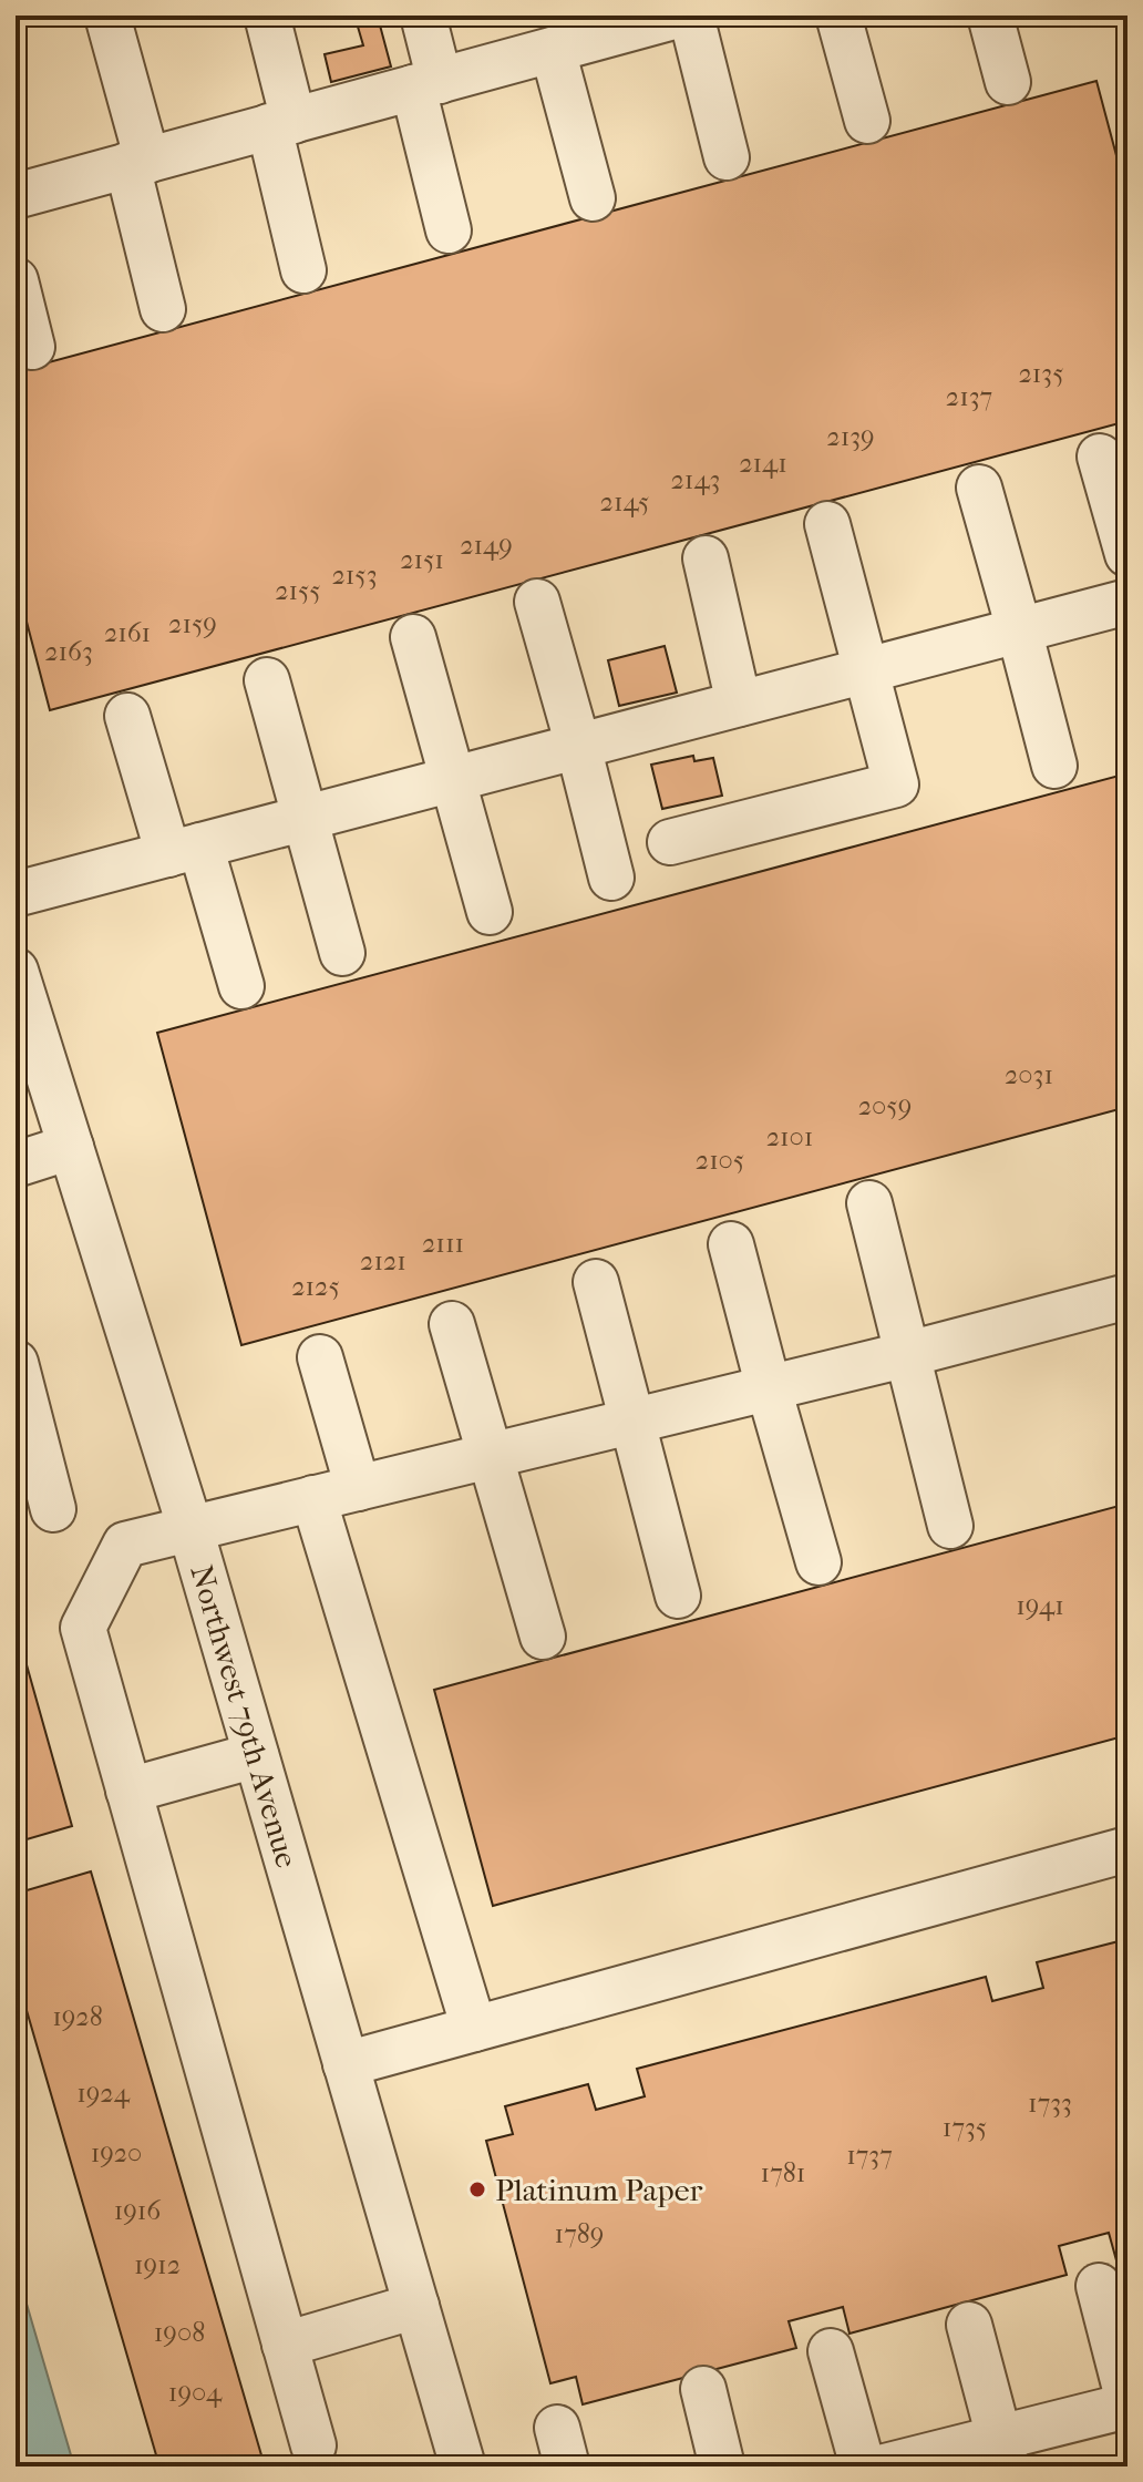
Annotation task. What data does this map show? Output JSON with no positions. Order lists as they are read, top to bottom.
{
  "streets": {
    "street": ["Northwest 79th Avenue"]
  },
  "places": ["Platinum Paper"],
  "house_numbers": [
    "2135",
    "2137",
    "2139",
    "2141",
    "2143",
    "2145",
    "2149",
    "2151",
    "2153",
    "2155",
    "2159",
    "2161",
    "2163",
    "2031",
    "2059",
    "2101",
    "2105",
    "2111",
    "2121",
    "2125",
    "1941",
    "1928",
    "1924",
    "1733",
    "1735",
    "1920",
    "1737",
    "1781",
    "1916",
    "1789",
    "1912",
    "1908",
    "1904"
  ]
}
